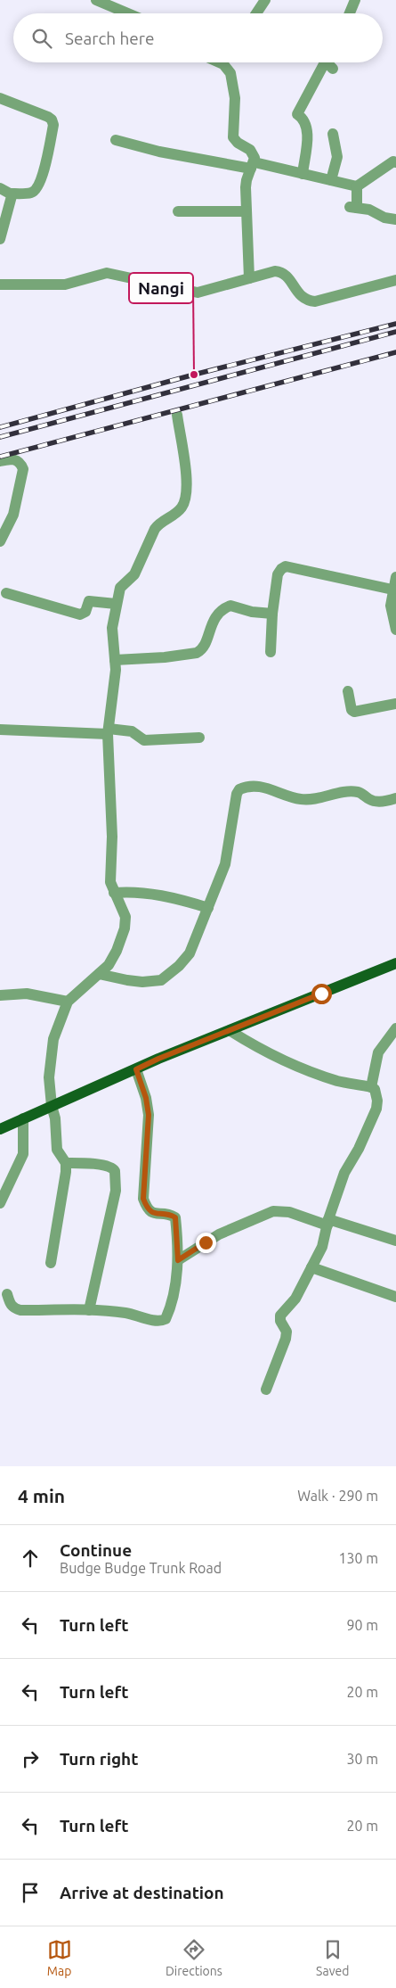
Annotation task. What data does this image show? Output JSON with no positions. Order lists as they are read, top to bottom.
{
  "places": ["Nangi"],
  "page": {
    "search": "Search here",
    "heading": ["4 min", "Walk · 290 m"],
    "list": [
      ["Continue", "Budge Budge Trunk Road", "130 m"],
      ["Turn left", "90 m"],
      ["Turn left", "20 m"],
      ["Turn right", "30 m"],
      ["Turn left", "20 m"],
      "Arrive at destination"
    ],
    "nav": ["Map", "Directions", "Saved"]
  }
}
